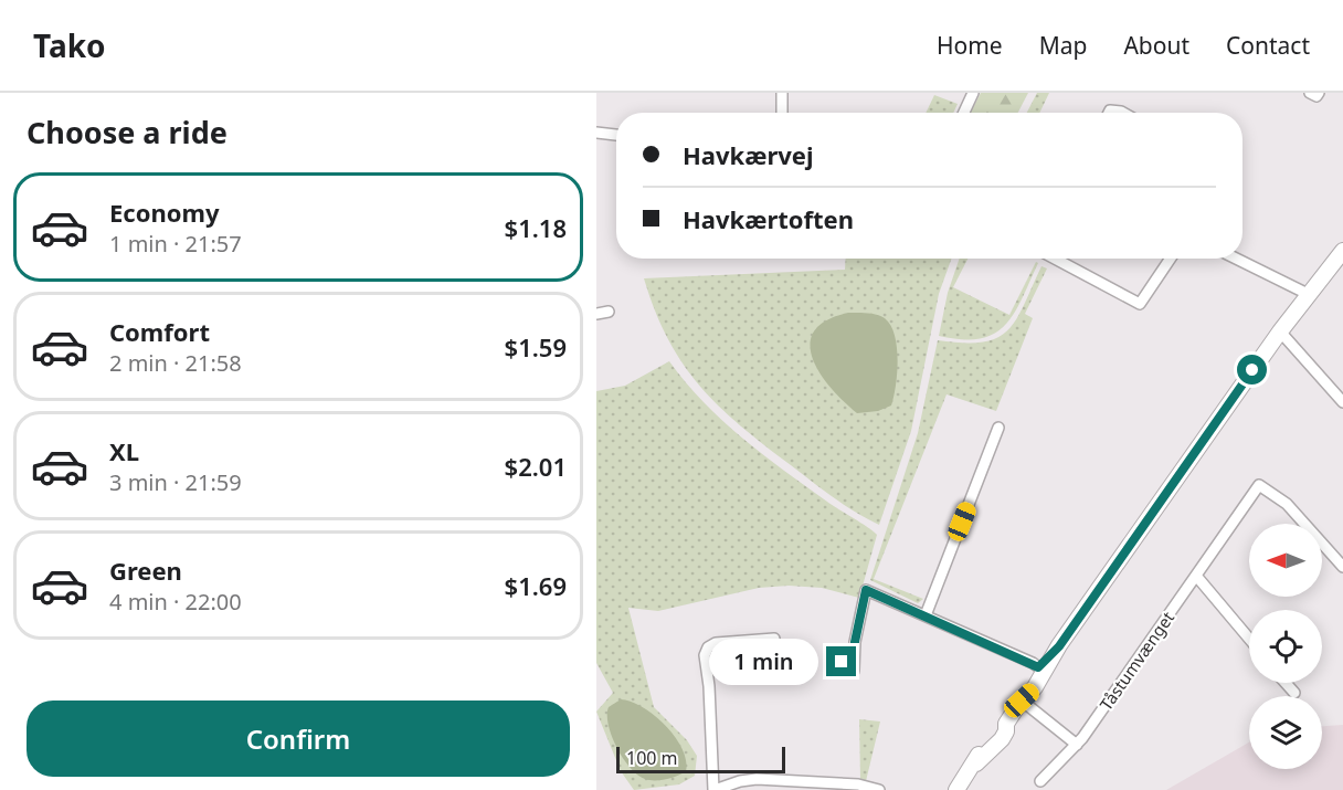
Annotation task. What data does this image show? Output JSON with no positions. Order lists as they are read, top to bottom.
{
  "streets": {
    "street": ["Tåstumvænget"]
  },
  "scale_bar": "100 m",
  "north": "left",
  "page": {
    "header": "Tako",
    "nav": [
      "Home",
      "Map",
      "About",
      "Contact"
    ],
    "heading": "Choose a ride",
    "banner": ["Havkærvej", "Havkærtoften"],
    "list": [
      {
        "name": "Economy",
        "note": "1 min · 21:57",
        "value": "$1.18"
      },
      {
        "name": "Comfort",
        "note": "2 min · 21:58",
        "value": "$1.59"
      },
      {
        "name": "XL",
        "note": "3 min · 21:59",
        "value": "$2.01"
      },
      {
        "name": "Green",
        "note": "4 min · 22:00",
        "value": "$1.69"
      }
    ],
    "bubble": "1 min",
    "buttons": "Confirm",
    "scale": "100 m"
  }
}
